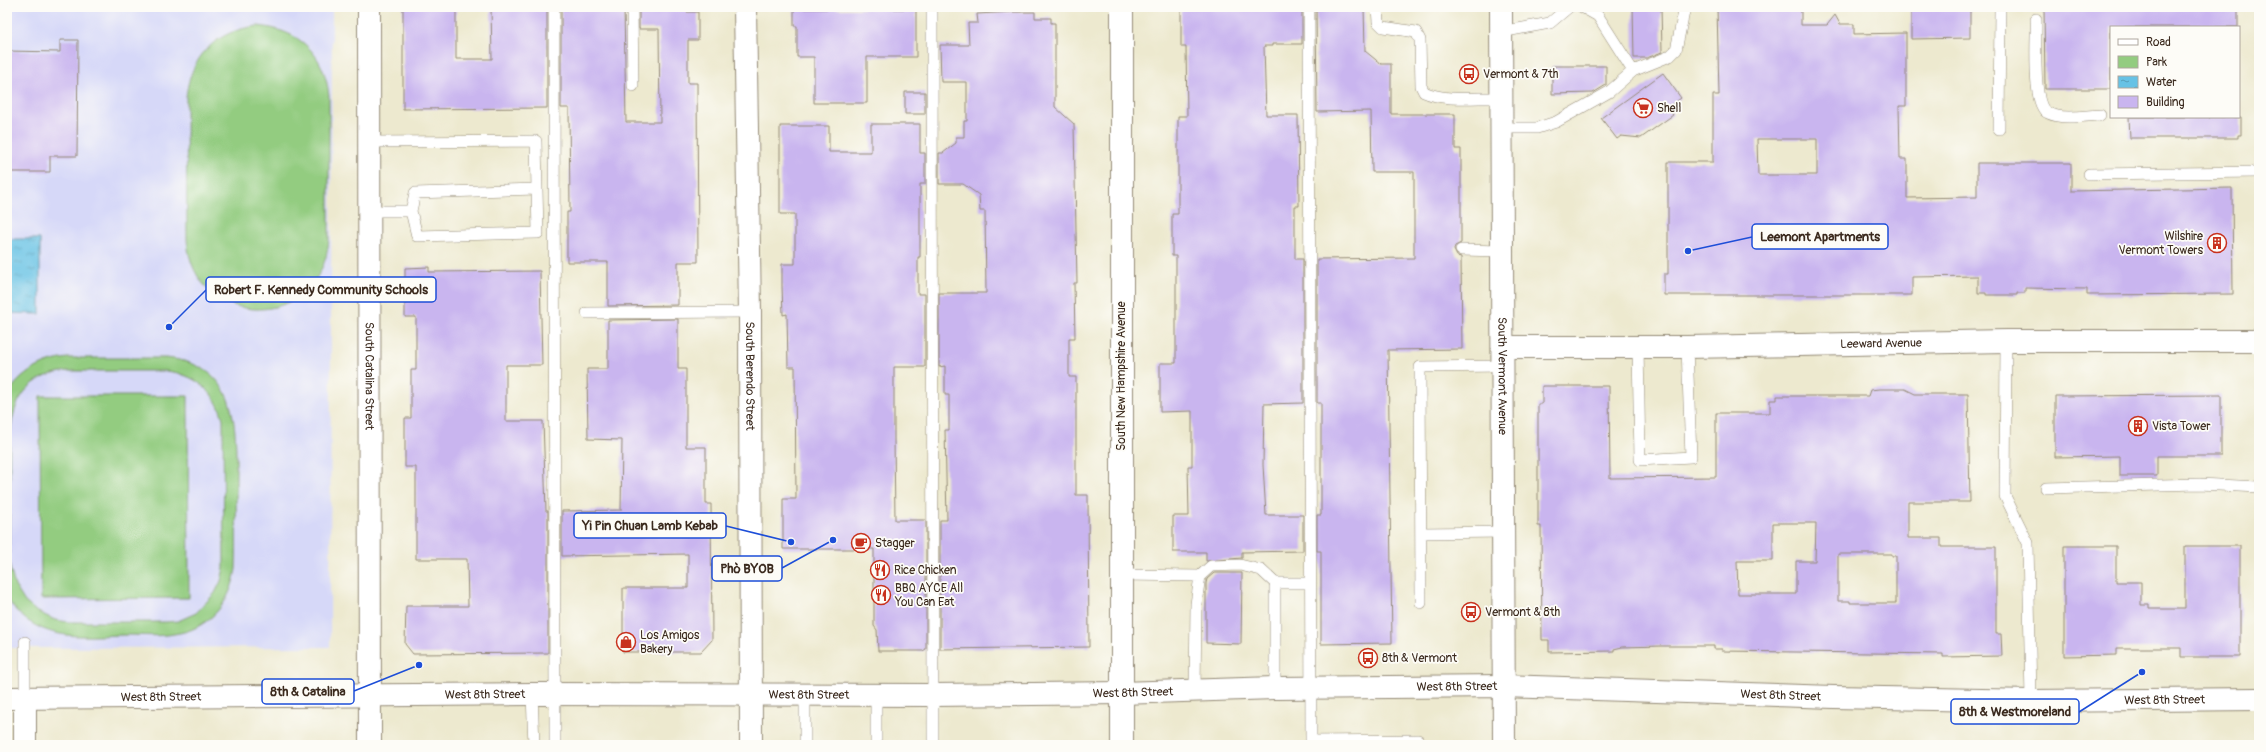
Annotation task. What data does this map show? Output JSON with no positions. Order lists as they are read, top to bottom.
{
  "streets": {
    "street": [
      "Leeward Avenue",
      "South Catalina Street",
      "South Berendo Street",
      "South New Hampshire Avenue",
      "South Vermont Avenue",
      "West 8th Street"
    ]
  },
  "crossings": [
    ["Leeward Avenue", "South Vermont Avenue"],
    ["South Catalina Street", "West 8th Street"],
    ["South Berendo Street", "West 8th Street"],
    ["South New Hampshire Avenue", "West 8th Street"],
    ["South Vermont Avenue", "West 8th Street"]
  ],
  "places": {
    "bus stop": ["Vermont & 7th", "Vermont & 8th", "8th & Vermont"],
    "supermarket": ["Shell"],
    "building": ["Wilshire Vermont Towers", "Vista Tower"],
    "other": [
      "Leemont Apartments",
      "Robert F. Kennedy Community Schools",
      "Phò BYOB",
      "Yi Pin Chuan Lamb Kebab",
      "8th & Catalina",
      "8th & Westmoreland"
    ],
    "cafe": ["Stagger"],
    "restaurant": ["Rice Chicken", "BBQ AYCE All You Can Eat"],
    "shop": ["Los Amigos Bakery"]
  },
  "legend": [
    "Road",
    "Park",
    "Water",
    "Building"
  ]
}
